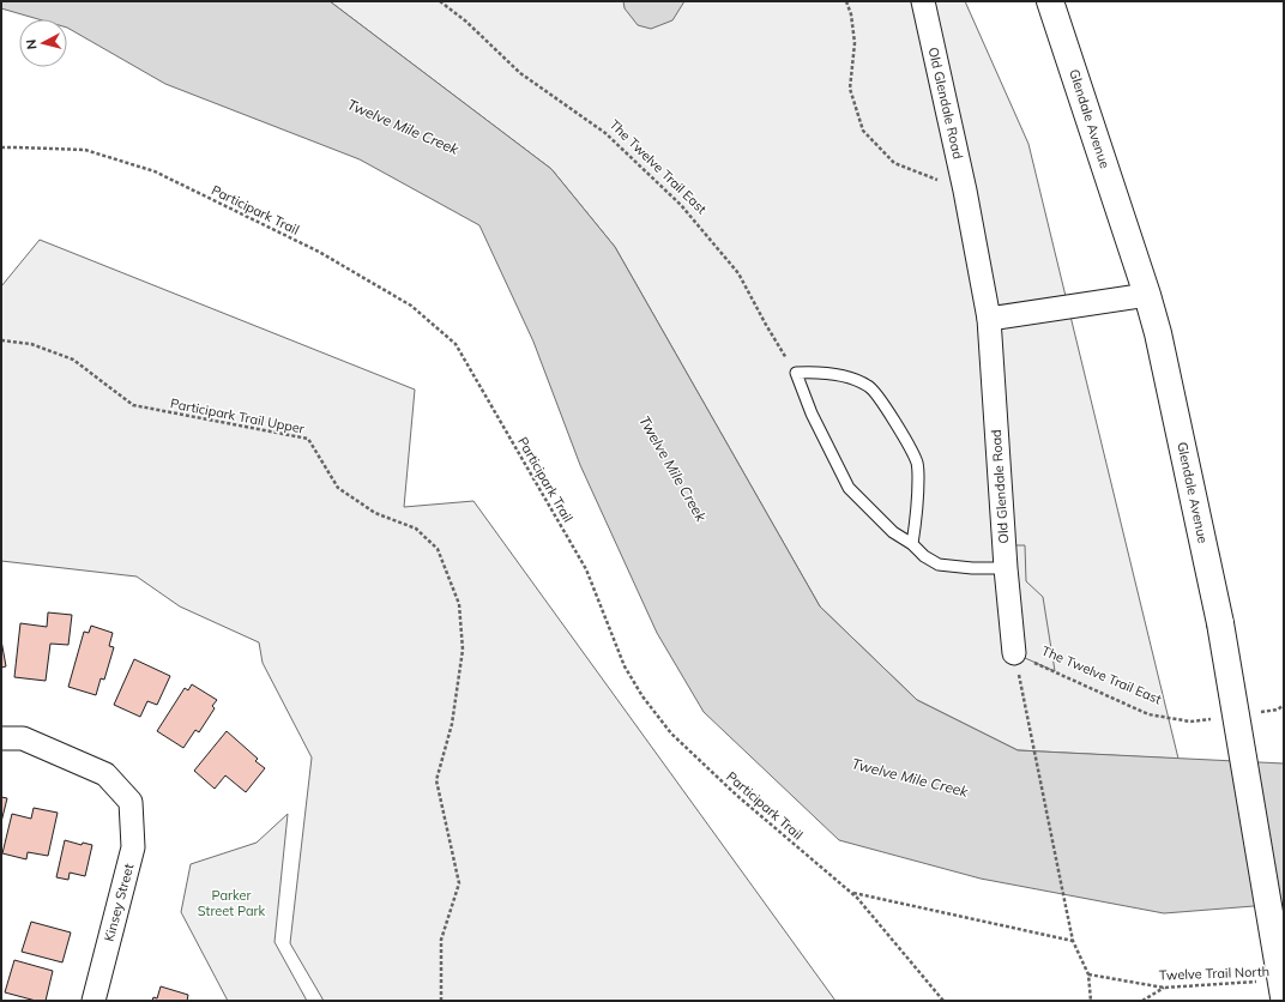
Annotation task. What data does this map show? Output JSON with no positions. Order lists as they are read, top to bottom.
{
  "streets": {
    "main road": ["Glendale Avenue"],
    "street": ["Old Glendale Road", "Kinsey Street"],
    "path": [
      "The Twelve Trail East",
      "Participark Trail",
      "Participark Trail Upper",
      "Twelve Trail North"
    ]
  },
  "crossings": [
    ["Old Glendale Road", "The Twelve Trail East"],
    ["Glendale Avenue", "Twelve Trail North"]
  ],
  "water": ["Twelve Mile Creek"],
  "parks": ["Parker Street Park"],
  "north": "left"
}
